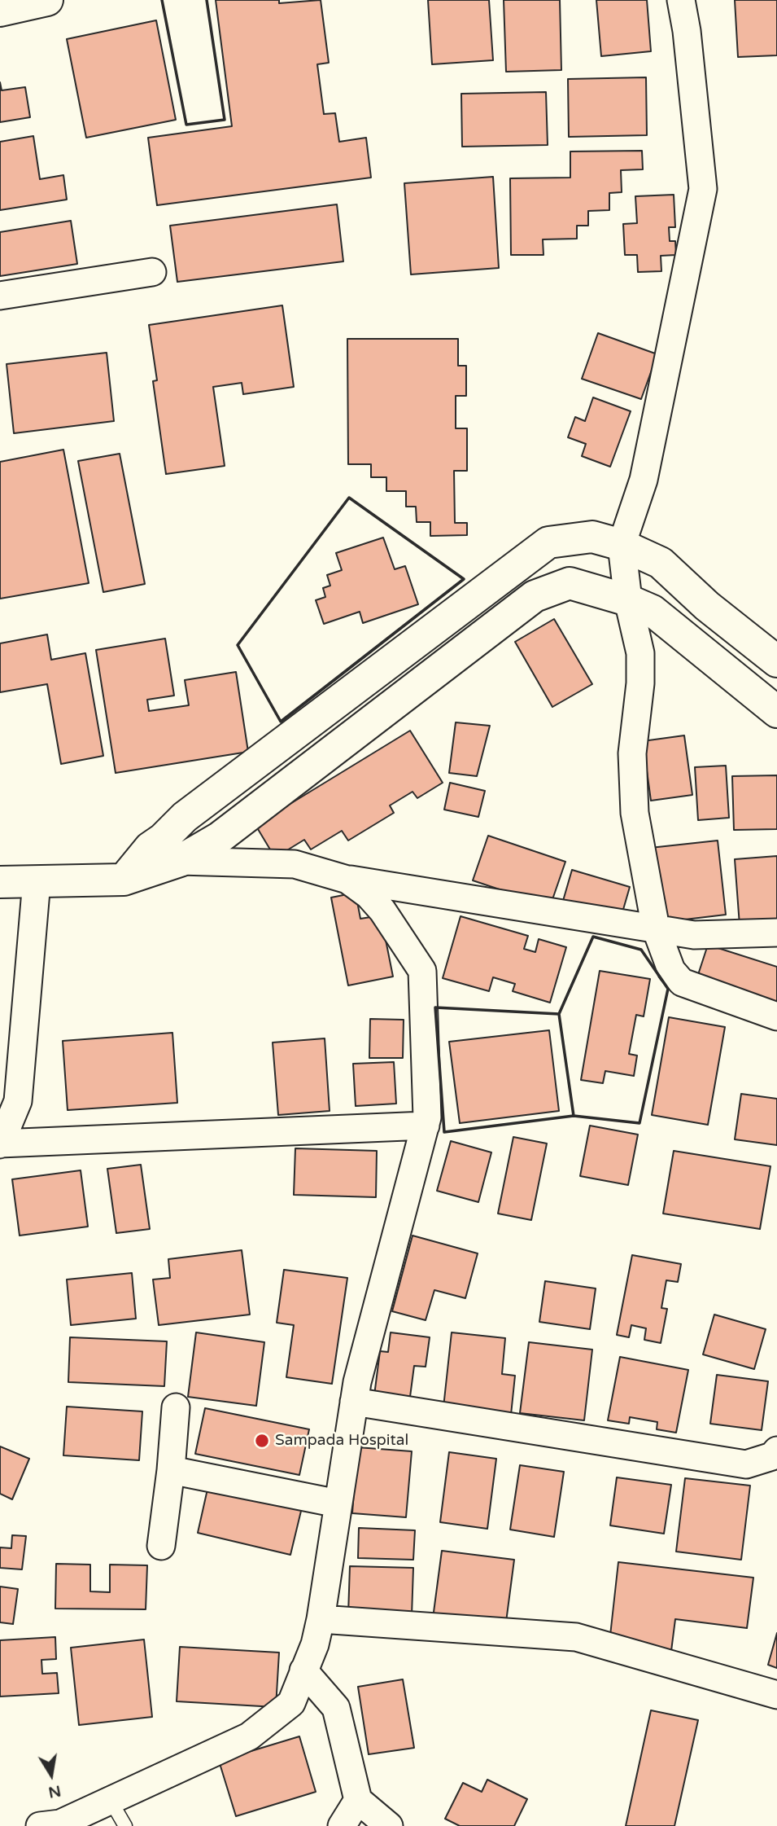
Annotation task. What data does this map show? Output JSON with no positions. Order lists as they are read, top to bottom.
{
  "places": ["Sampada Hospital"],
  "north": "bottom"
}
